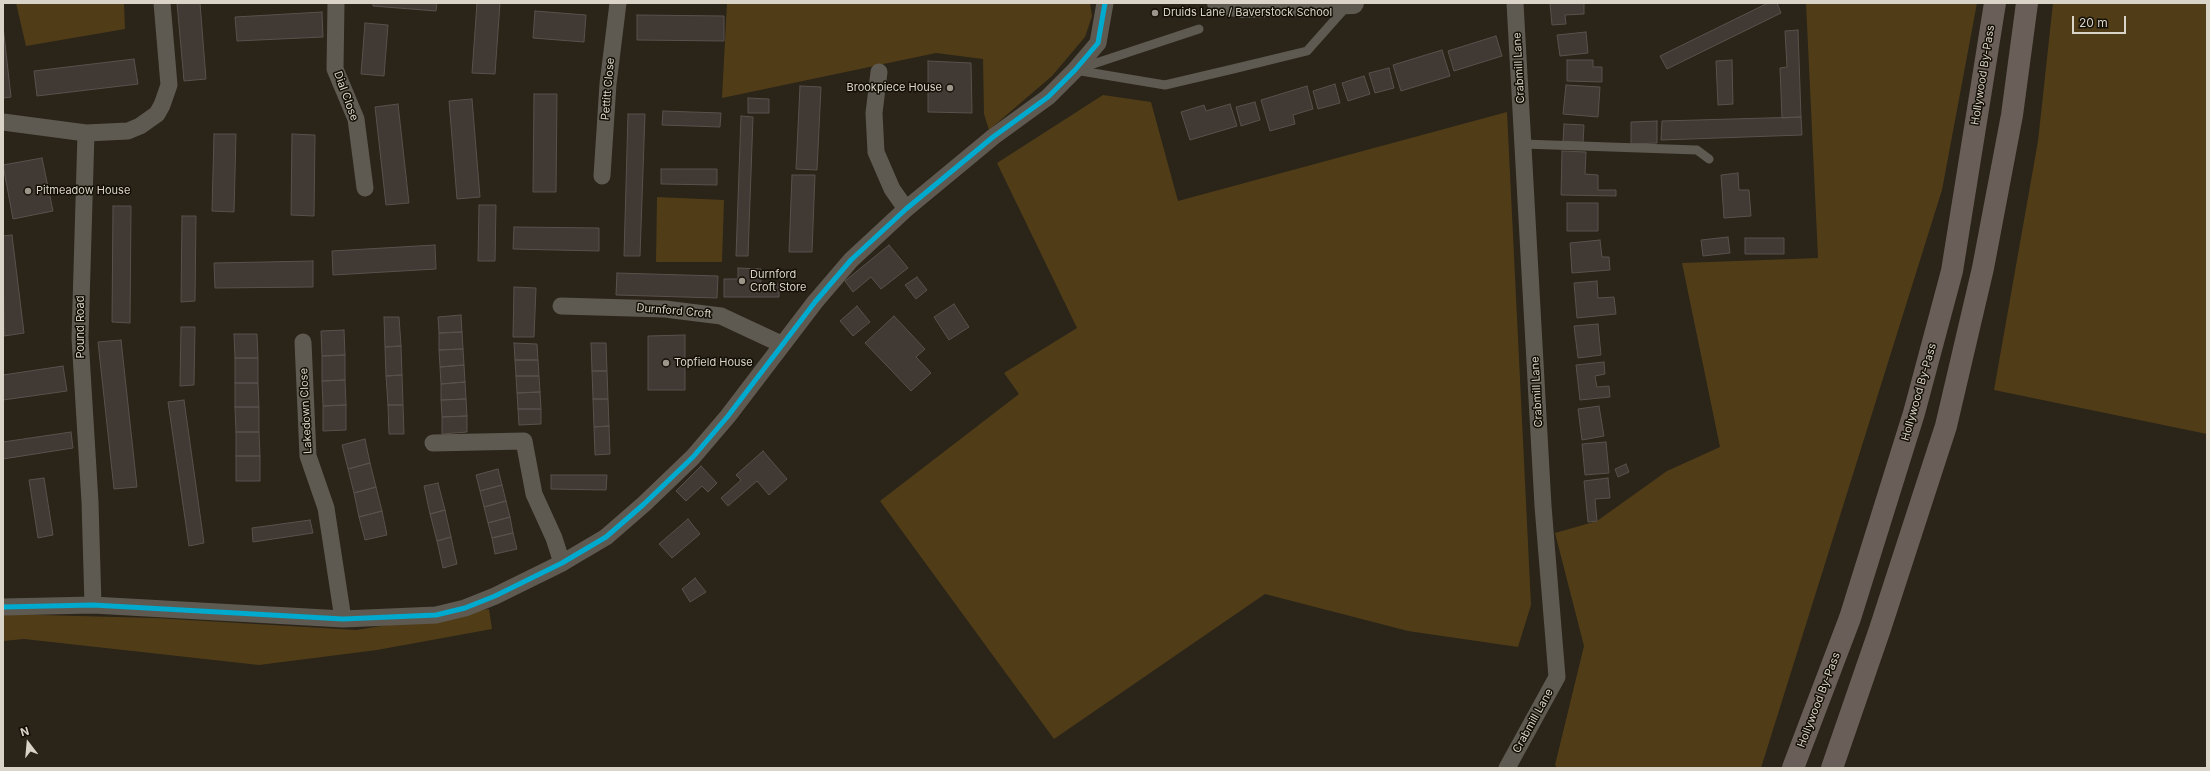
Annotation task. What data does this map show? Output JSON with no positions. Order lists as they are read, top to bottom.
{
  "streets": {
    "highway": ["Hollywood By-Pass"],
    "street": [
      "Crabmill Lane",
      "Pettitt Close",
      "Dial Close",
      "Durnford Croft",
      "Pound Road",
      "Lakedown Close"
    ]
  },
  "places": [
    "Druids Lane / Baverstock School",
    "Brookpiece House",
    "Pitmeadow House",
    "Durnford Croft Store",
    "Topfield House"
  ],
  "scale_bar": "20 m",
  "north": "top"
}
